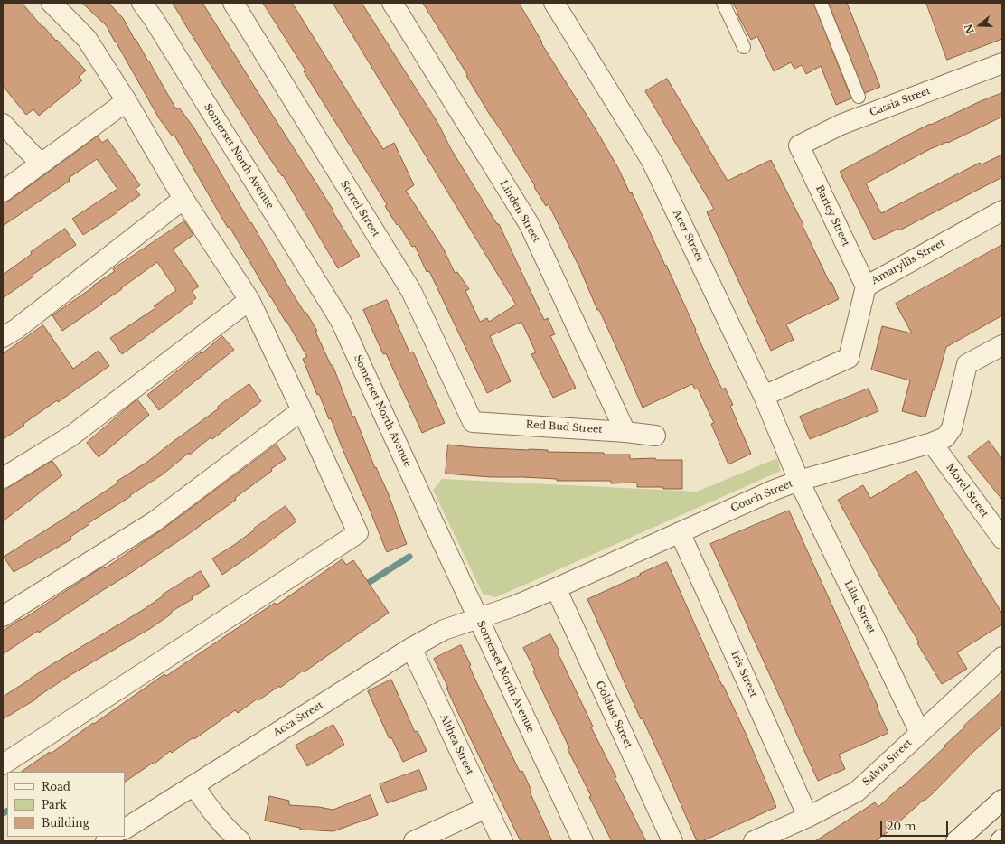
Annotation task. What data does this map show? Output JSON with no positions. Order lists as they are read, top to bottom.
{
  "streets": {
    "street": [
      "Cassia Street",
      "Somerset North Avenue",
      "Sorrel Street",
      "Linden Street",
      "Barley Street",
      "Acer Street",
      "Amaryllis Street",
      "Red Bud Street",
      "Morel Street",
      "Couch Street",
      "Lilac Street",
      "Iris Street",
      "Goldust Street",
      "Acca Street",
      "Althea Street",
      "Salvia Street"
    ]
  },
  "crossings": [
    ["Cassia Street", "Barley Street"],
    ["Somerset North Avenue", "Couch Street"],
    ["Somerset North Avenue", "Acca Street"],
    ["Sorrel Street", "Red Bud Street"],
    ["Linden Street", "Red Bud Street"],
    ["Barley Street", "Amaryllis Street"],
    ["Acer Street", "Amaryllis Street"],
    ["Acer Street", "Couch Street"],
    ["Acer Street", "Lilac Street"],
    ["Morel Street", "Couch Street"],
    ["Couch Street", "Lilac Street"],
    ["Couch Street", "Iris Street"],
    ["Couch Street", "Goldust Street"],
    ["Couch Street", "Acca Street"],
    ["Lilac Street", "Salvia Street"],
    ["Iris Street", "Salvia Street"],
    ["Acca Street", "Althea Street"]
  ],
  "legend": ["Road", "Park", "Building"],
  "scale_bar": "20 m",
  "north": "left"
}
